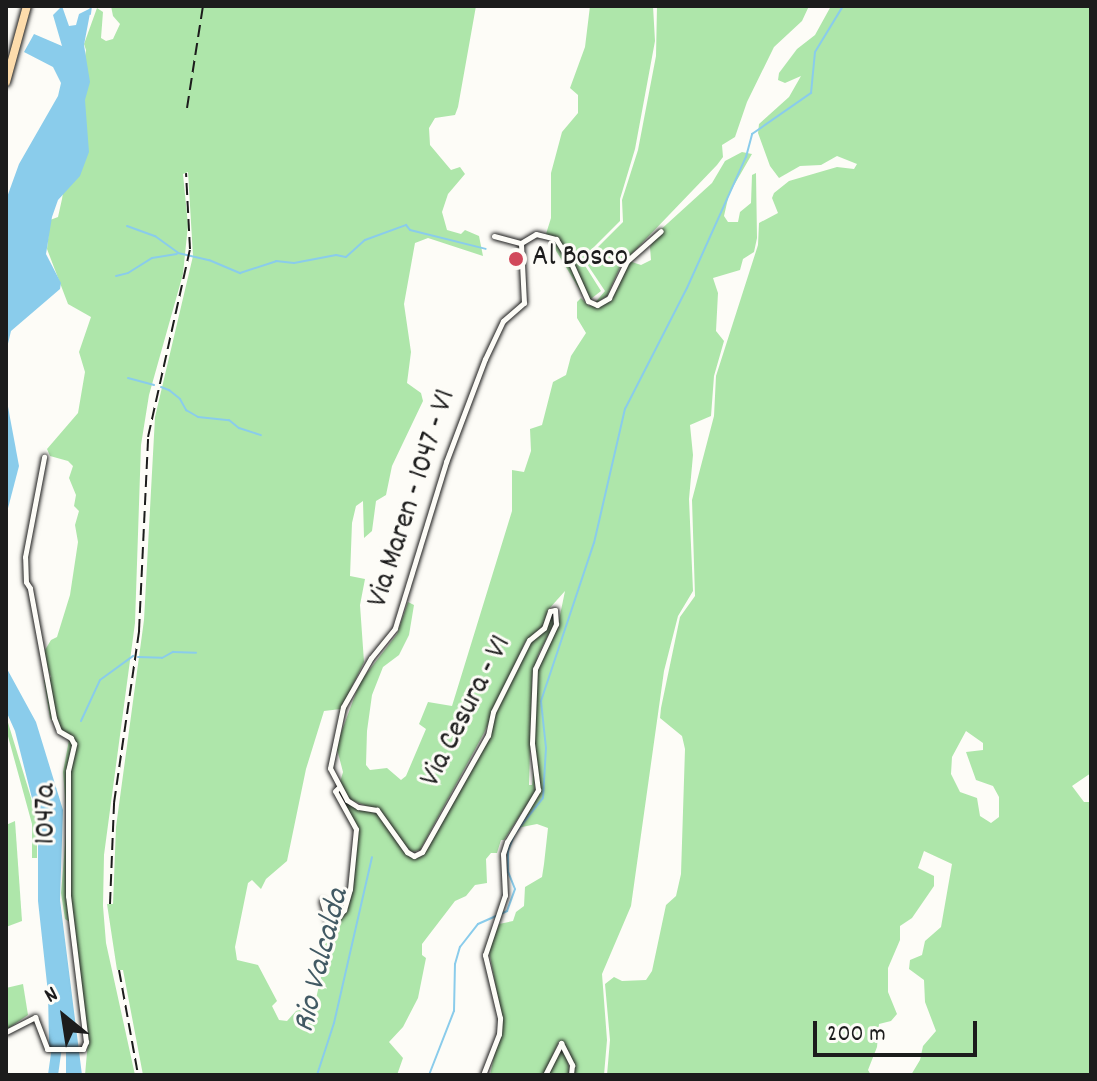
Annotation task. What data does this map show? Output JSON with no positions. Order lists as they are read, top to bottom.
{
  "streets": {
    "street": ["Via Maren - 1047 - V1", "Via Cesura - V1", "1047a"]
  },
  "crossings": [
    ["Via Maren - 1047 - V1", "Via Cesura - V1"]
  ],
  "water": ["Rio Valcalda"],
  "places": ["Al Bosco"],
  "scale_bar": "200 m",
  "north": "top left"
}
